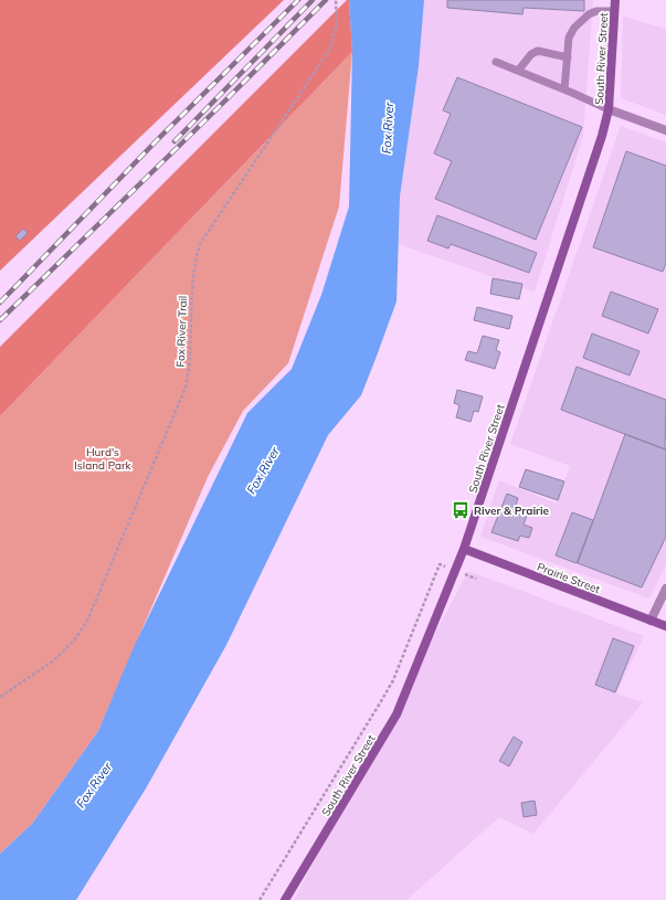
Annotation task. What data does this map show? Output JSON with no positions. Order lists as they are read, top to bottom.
{
  "streets": {
    "street": ["South River Street", "Prairie Street"],
    "path": ["Fox River Trail"]
  },
  "crossings": [
    ["South River Street", "Prairie Street"]
  ],
  "water": ["Fox River"],
  "parks": ["Hurd's Island Park"],
  "places": {
    "bus stop": ["River & Prairie"]
  }
}
